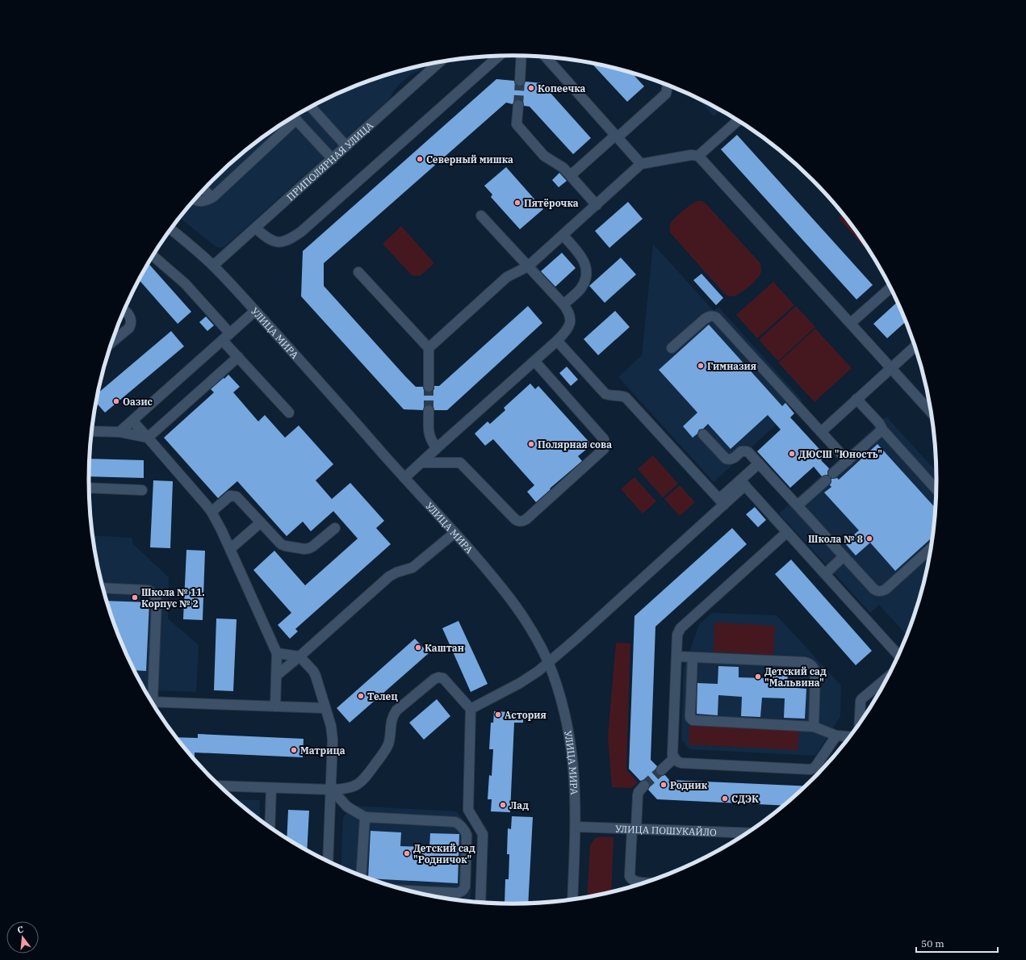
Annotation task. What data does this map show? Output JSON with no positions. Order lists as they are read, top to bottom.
{
  "streets": {
    "street": ["ПРИПОЛЯРНАЯ УЛИЦА", "УЛИЦА МИРА", "УЛИЦА ПОШУКАЙЛО"]
  },
  "crossings": [
    ["ПРИПОЛЯРНАЯ УЛИЦА", "УЛИЦА МИРА"],
    ["УЛИЦА МИРА", "УЛИЦА ПОШУКАЙЛО"]
  ],
  "places": [
    "Копеечка",
    "Северный мишка",
    "Пятёрочка",
    "Гимназия",
    "Оазис",
    "Полярная сова",
    "ДЮСШ \"Юность\"",
    "Школа № 8",
    "Школа № 11. Корпус № 2",
    "Каштан",
    "Детский сад \"Мальвина\"",
    "Телец",
    "Астория",
    "Матрица",
    "Родник",
    "СДЭК",
    "Лад",
    "Детский сад \"Родничок\""
  ],
  "scale_bar": "50 m",
  "north": "top"
}
